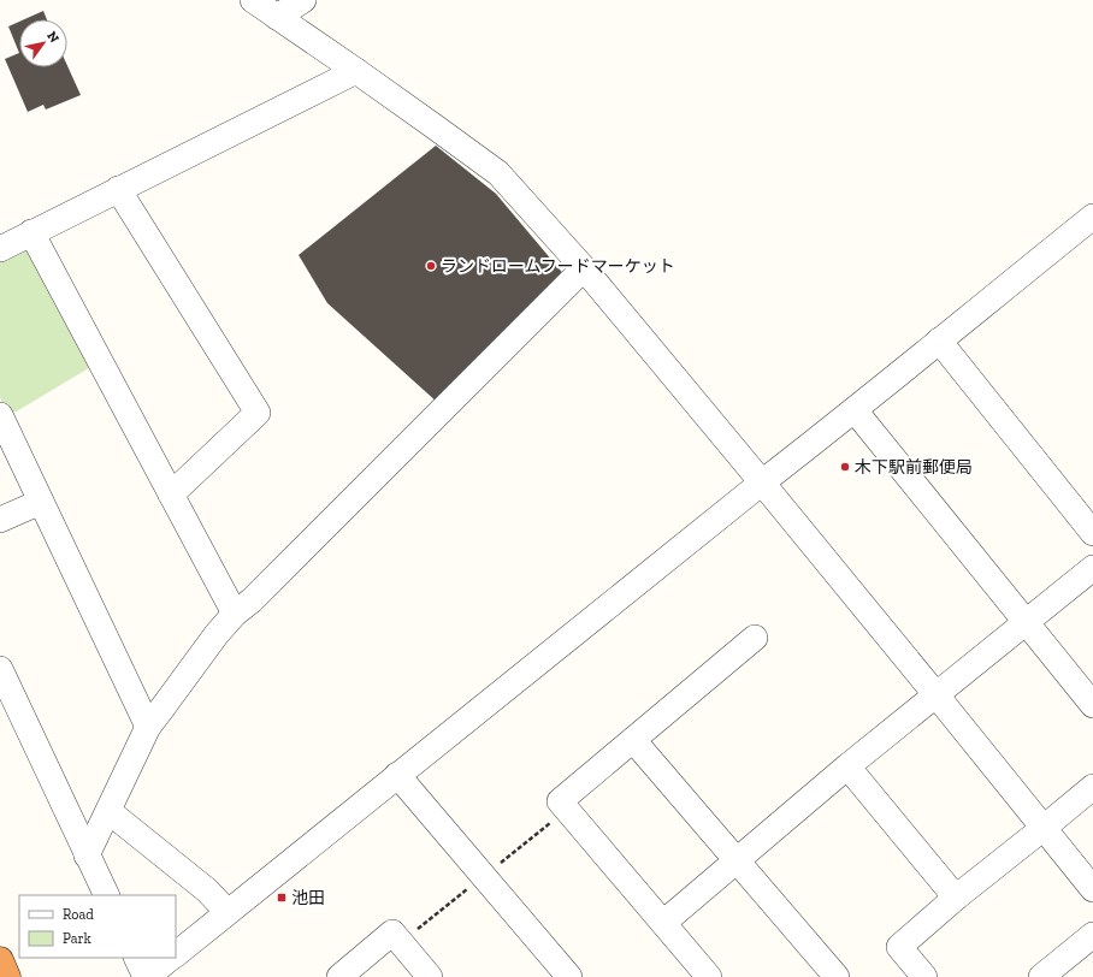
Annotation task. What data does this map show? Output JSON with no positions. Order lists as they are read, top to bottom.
{
  "places": {
    "other": ["ランドロームフードマーケット", "木下駅前郵便局"],
    "transit": ["池田"]
  },
  "legend": ["Road", "Park"],
  "north": "top right"
}
